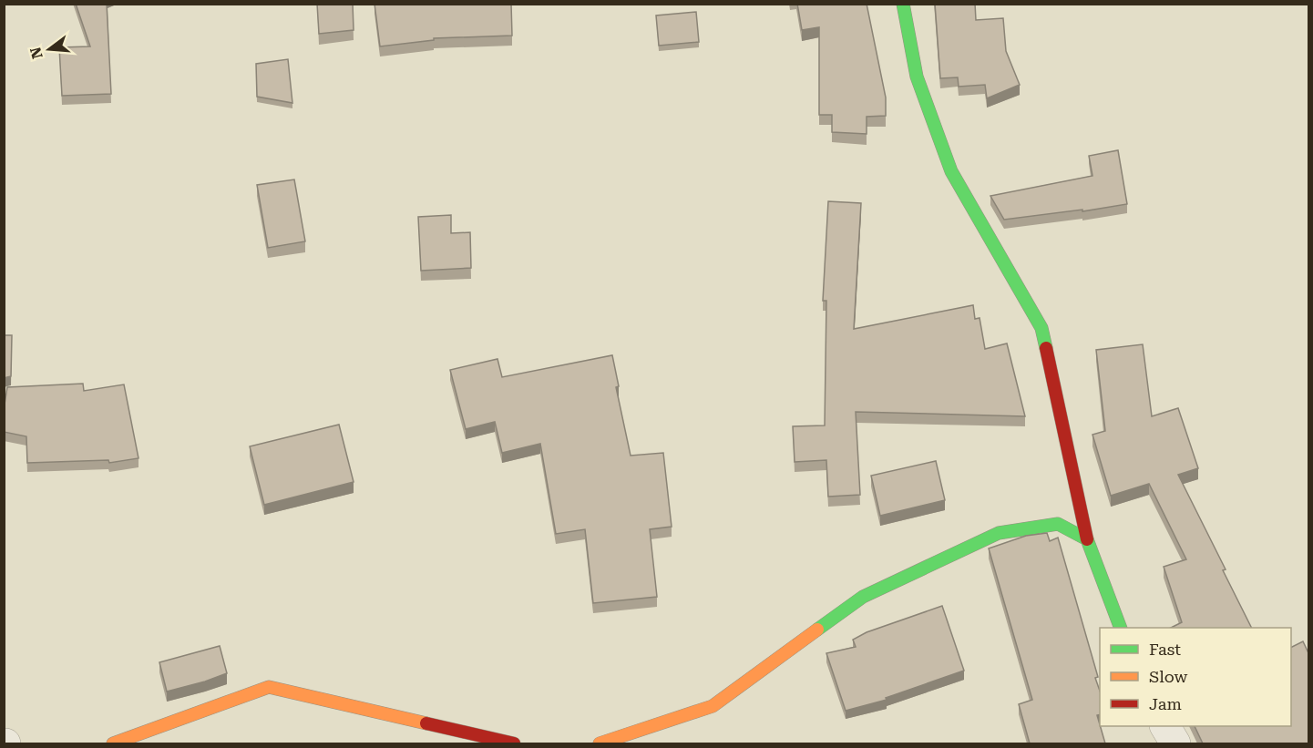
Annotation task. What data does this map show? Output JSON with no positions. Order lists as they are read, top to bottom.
{
  "legend": ["Fast", "Slow", "Jam"],
  "north": "left"
}
